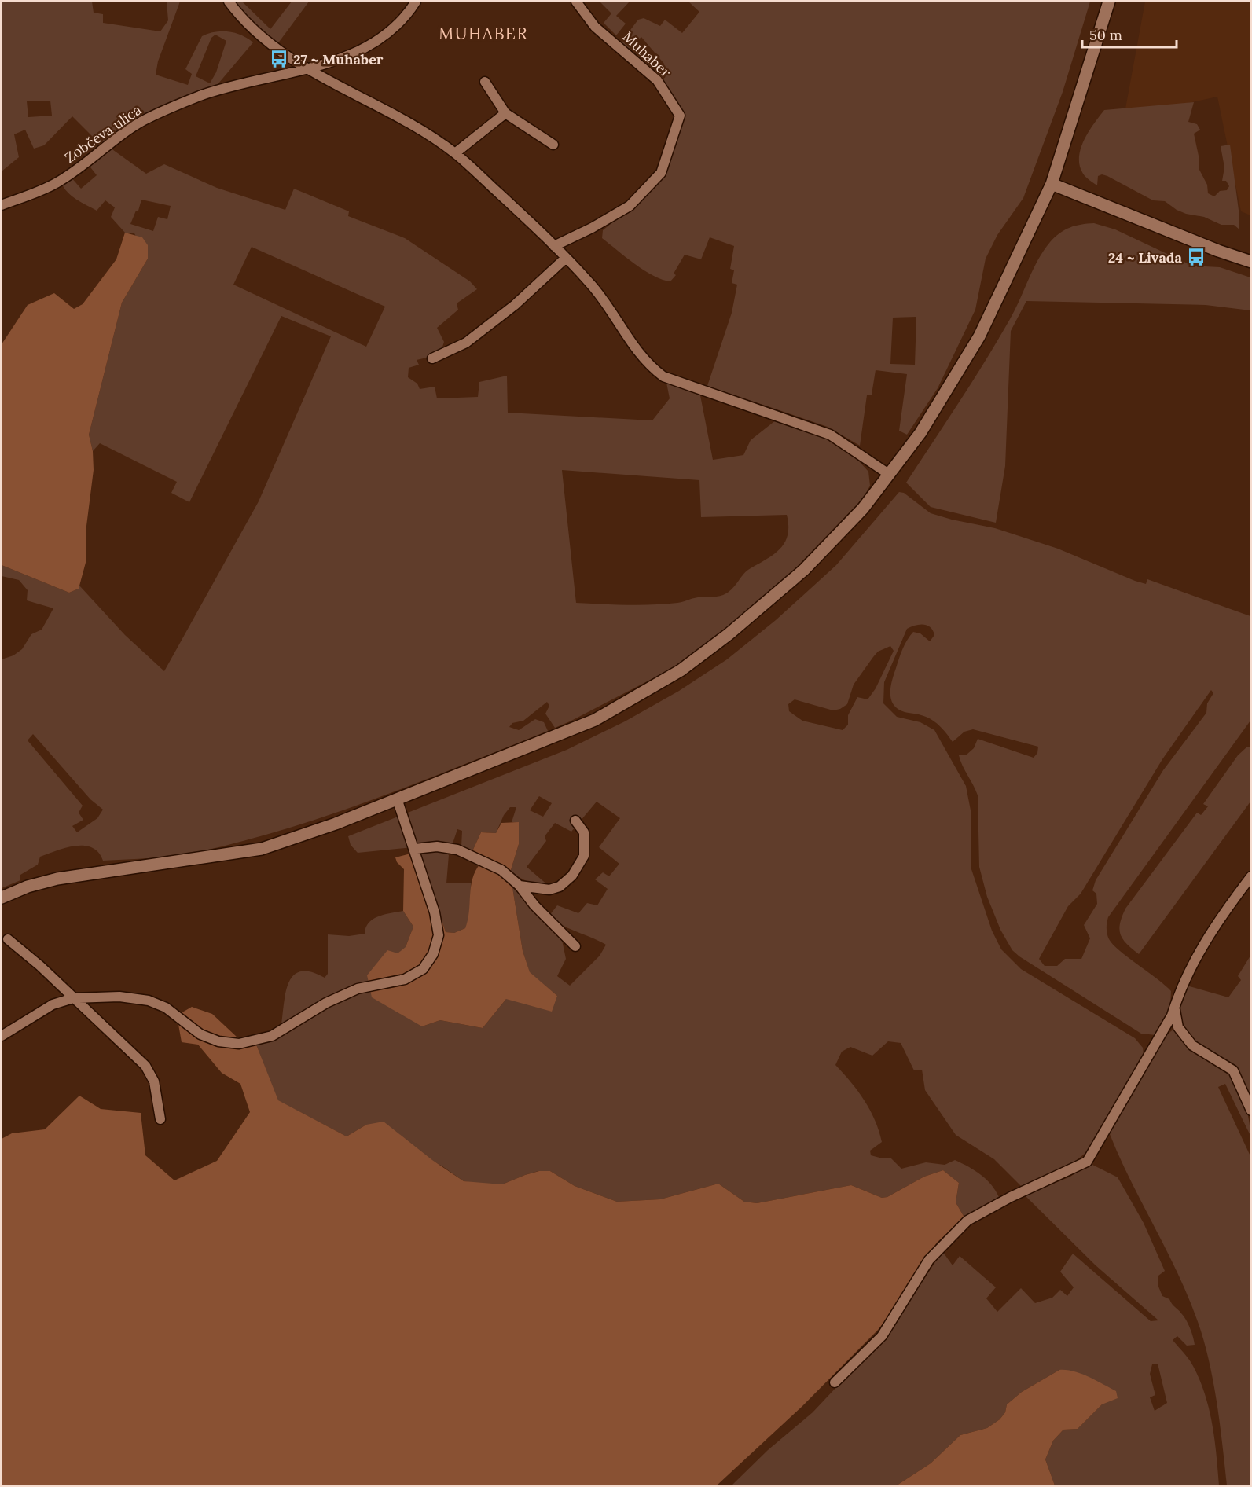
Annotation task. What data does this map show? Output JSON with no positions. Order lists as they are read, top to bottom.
{
  "streets": {
    "street": ["Muhaber", "Zobčeva ulica"]
  },
  "districts": ["MUHABER"],
  "places": {
    "bus stop": ["27 ~ Muhaber", "24 ~ Livada"]
  },
  "scale_bar": "50 m"
}
